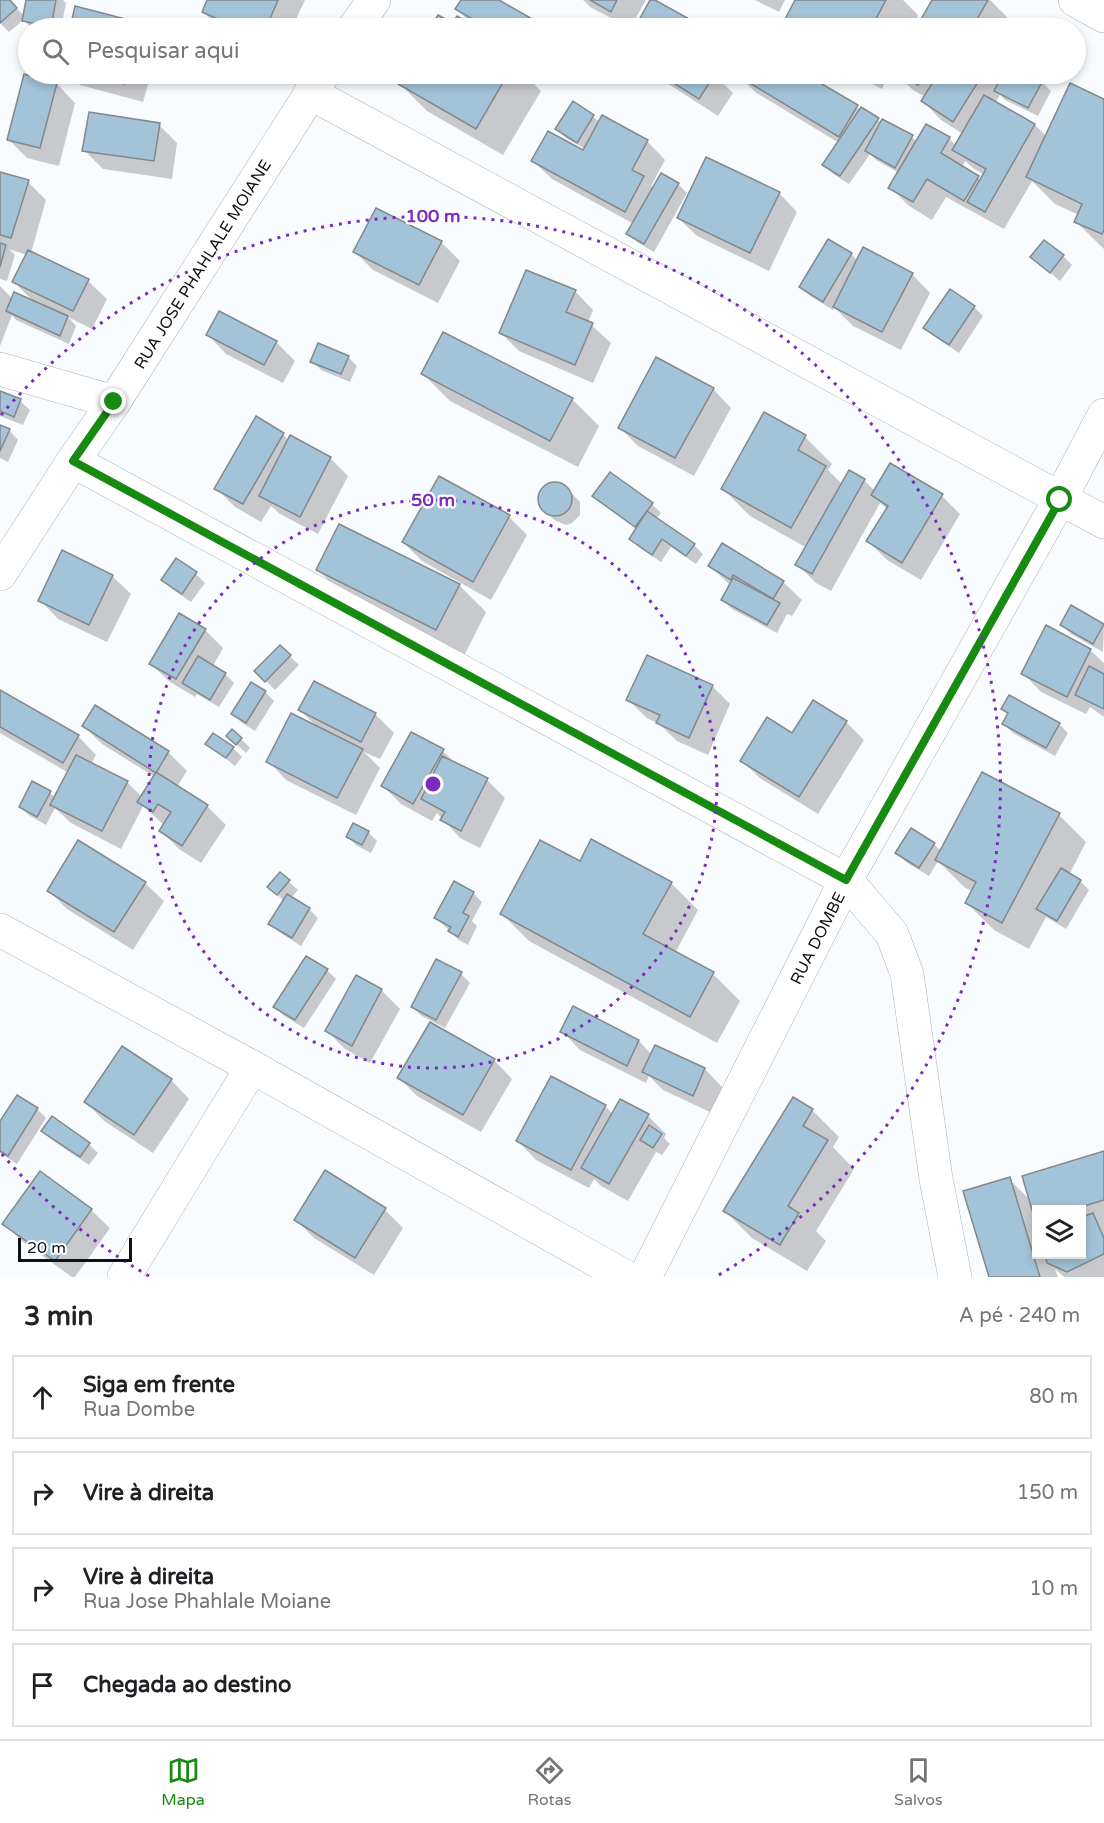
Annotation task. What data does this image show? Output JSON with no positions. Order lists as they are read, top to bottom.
{
  "streets": {
    "street": ["RUA JOSE PHAHLALE MOIANE", "RUA DOMBE"]
  },
  "scale_bar": "20 m",
  "page": {
    "search": "Pesquisar aqui",
    "scale": "20 m",
    "heading": ["3 min", "A pé · 240 m"],
    "list": [
      ["Siga em frente", "Rua Dombe", "80 m"],
      ["Vire à direita", "150 m"],
      ["Vire à direita", "Rua Jose Phahlale Moiane", "10 m"],
      "Chegada ao destino"
    ],
    "nav": ["Mapa", "Rotas", "Salvos"]
  },
  "rings": ["100 m", "50 m"]
}
